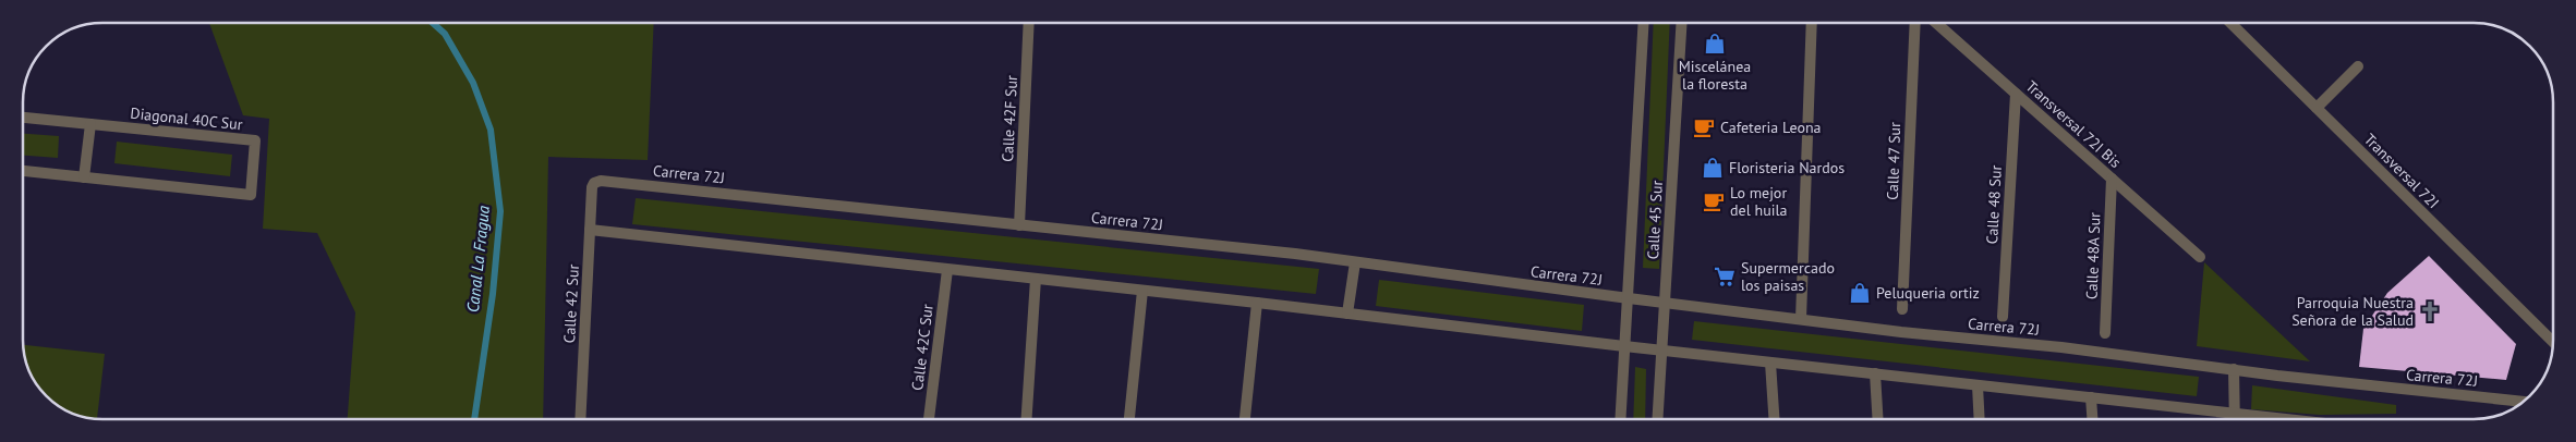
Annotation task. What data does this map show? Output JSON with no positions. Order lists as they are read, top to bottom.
{
  "streets": {
    "street": [
      "Diagonal 40C Sur",
      "Calle 42F Sur",
      "Transversal 72I Bis",
      "Calle 47 Sur",
      "Transversal 72I",
      "Carrera 72J",
      "Calle 48 Sur",
      "Calle 45 Sur",
      "Calle 48A Sur",
      "Calle 42 Sur",
      "Calle 42C Sur"
    ]
  },
  "crossings": [
    ["Calle 42F Sur", "Carrera 72J"],
    ["Transversal 72I Bis", "Calle 48 Sur"],
    ["Transversal 72I Bis", "Calle 48A Sur"],
    ["Carrera 72J", "Calle 45 Sur"],
    ["Carrera 72J", "Calle 42 Sur"]
  ],
  "water": ["Canal La Fragua"],
  "places": {
    "shop": ["Miscelánea la floresta", "Floristeria Nardos", "Peluqueria ortiz"],
    "cafe": ["Cafeteria Leona", "Lo mejor del huila"],
    "supermarket": ["Supermercado los paisas"],
    "church": ["Parroquia Nuestra Señora de la Salud"]
  }
}
